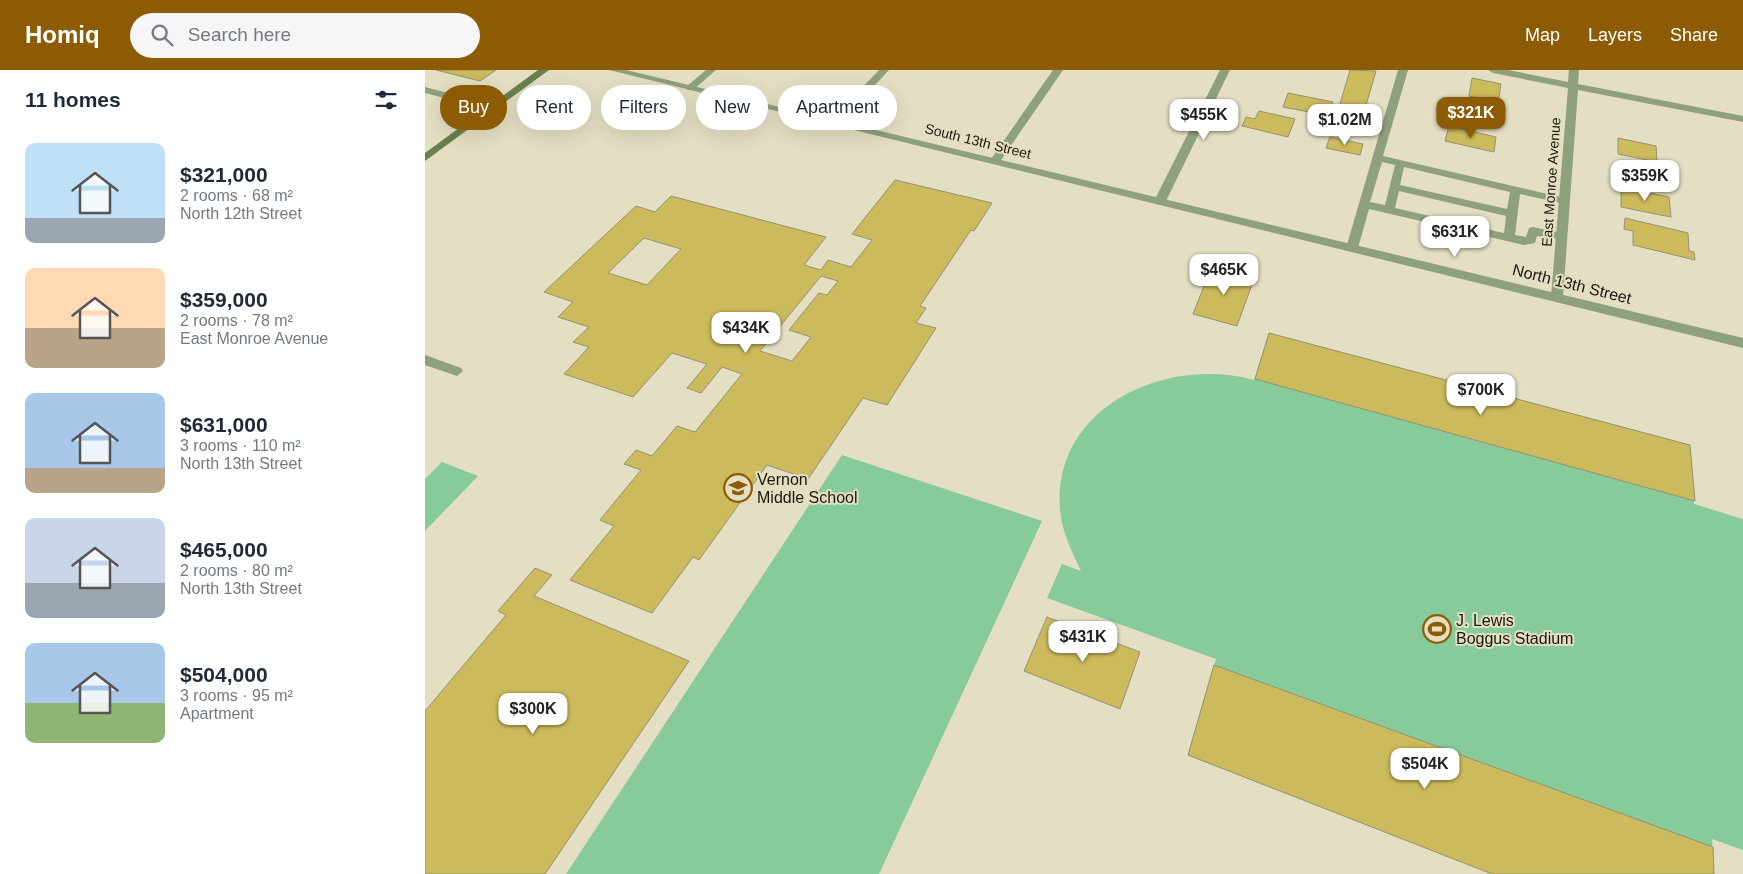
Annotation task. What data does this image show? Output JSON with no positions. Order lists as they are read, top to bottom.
{
  "streets": {
    "street": ["South 13th Street", "East Monroe Avenue", "North 13th Street"]
  },
  "crossings": [
    ["South 13th Street", "North 13th Street"],
    ["East Monroe Avenue", "North 13th Street"]
  ],
  "places": {
    "school or university": ["Vernon Middle School"],
    "sports": ["J. Lewis Boggus Stadium"]
  },
  "page": {
    "header": "Homiq",
    "search": "Search here",
    "nav": ["Map", "Layers", "Share"],
    "heading": "11 homes",
    "chip": [
      "Buy",
      "Rent",
      "Filters",
      "New",
      "Apartment"
    ],
    "price": [
      "$321K",
      "$455K",
      "$1.02M",
      "$359K",
      "$631K",
      "$465K",
      "$434K",
      "$700K",
      "$431K",
      "$300K",
      "$504K"
    ],
    "list": [
      {
        "name": "$321,000",
        "note": "2 rooms · 68 m² · North 12th Street"
      },
      {
        "name": "$359,000",
        "note": "2 rooms · 78 m² · East Monroe Avenue"
      },
      {
        "name": "$631,000",
        "note": "3 rooms · 110 m² · North 13th Street"
      },
      {
        "name": "$465,000",
        "note": "2 rooms · 80 m² · North 13th Street"
      },
      {
        "name": "$504,000",
        "note": "3 rooms · 95 m² · Apartment"
      }
    ]
  }
}
